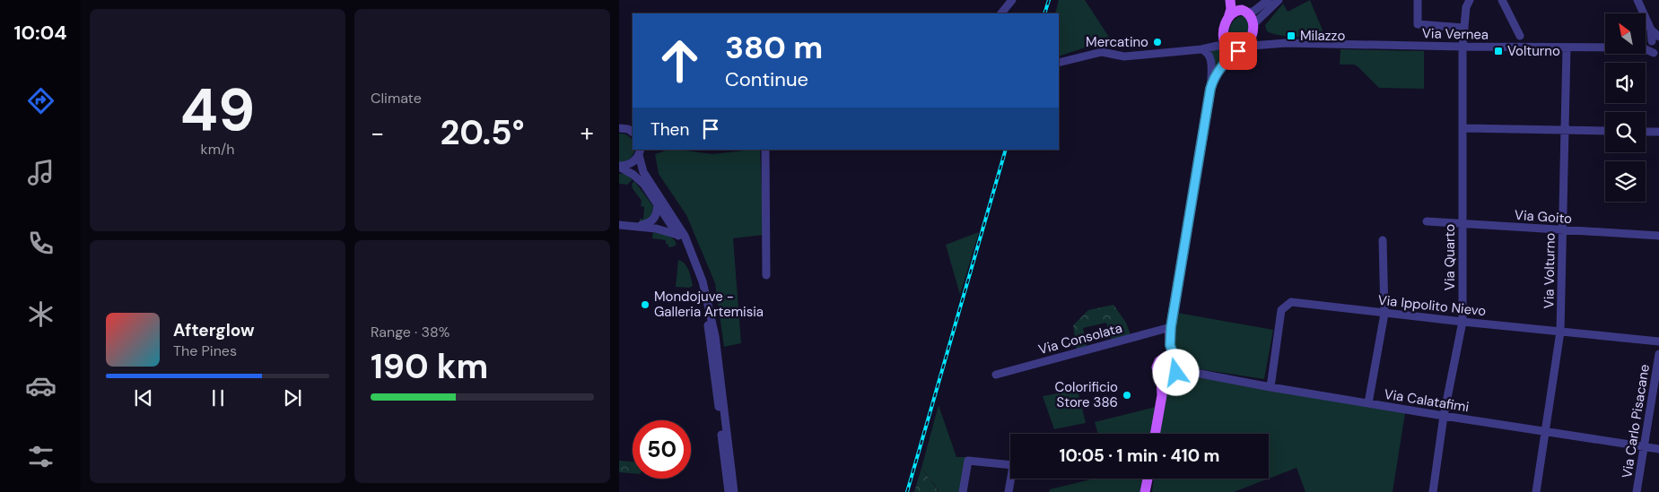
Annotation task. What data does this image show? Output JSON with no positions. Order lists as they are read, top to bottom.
{
  "streets": {
    "street": [
      "Via Vernea",
      "Via Goito",
      "Via Quarto",
      "Via Volturno",
      "Via Ippolito Nievo",
      "Via Consolata",
      "Via Calatafimi",
      "Via Carlo Pisacane"
    ]
  },
  "crossings": [
    ["Via Vernea", "Via Quarto"],
    ["Via Vernea", "Via Volturno"],
    ["Via Goito", "Via Quarto"],
    ["Via Goito", "Via Volturno"],
    ["Via Quarto", "Via Ippolito Nievo"],
    ["Via Quarto", "Via Calatafimi"],
    ["Via Volturno", "Via Ippolito Nievo"],
    ["Via Volturno", "Via Calatafimi"],
    ["Via Ippolito Nievo", "Via Calatafimi"],
    ["Via Calatafimi", "Via Carlo Pisacane"]
  ],
  "places": {
    "transit": ["Milazzo", "Volturno"],
    "other": ["Mercatino", "Mondojuve - Galleria Artemisia", "Colorificio Store 386"]
  },
  "north": "top left",
  "page": {
    "tabs": "10:04",
    "tile": [
      ["49", "km/h"],
      "Climate",
      ["Range · 38%", "190 km"]
    ],
    "turn": ["380 m", "Continue"],
    "then": "Then",
    "heat": ["−", "20.5°", "+"],
    "song": ["Afterglow", "The Pines"],
    "limit": "50",
    "trip": "10:05 · 1 min · 410 m"
  }
}
